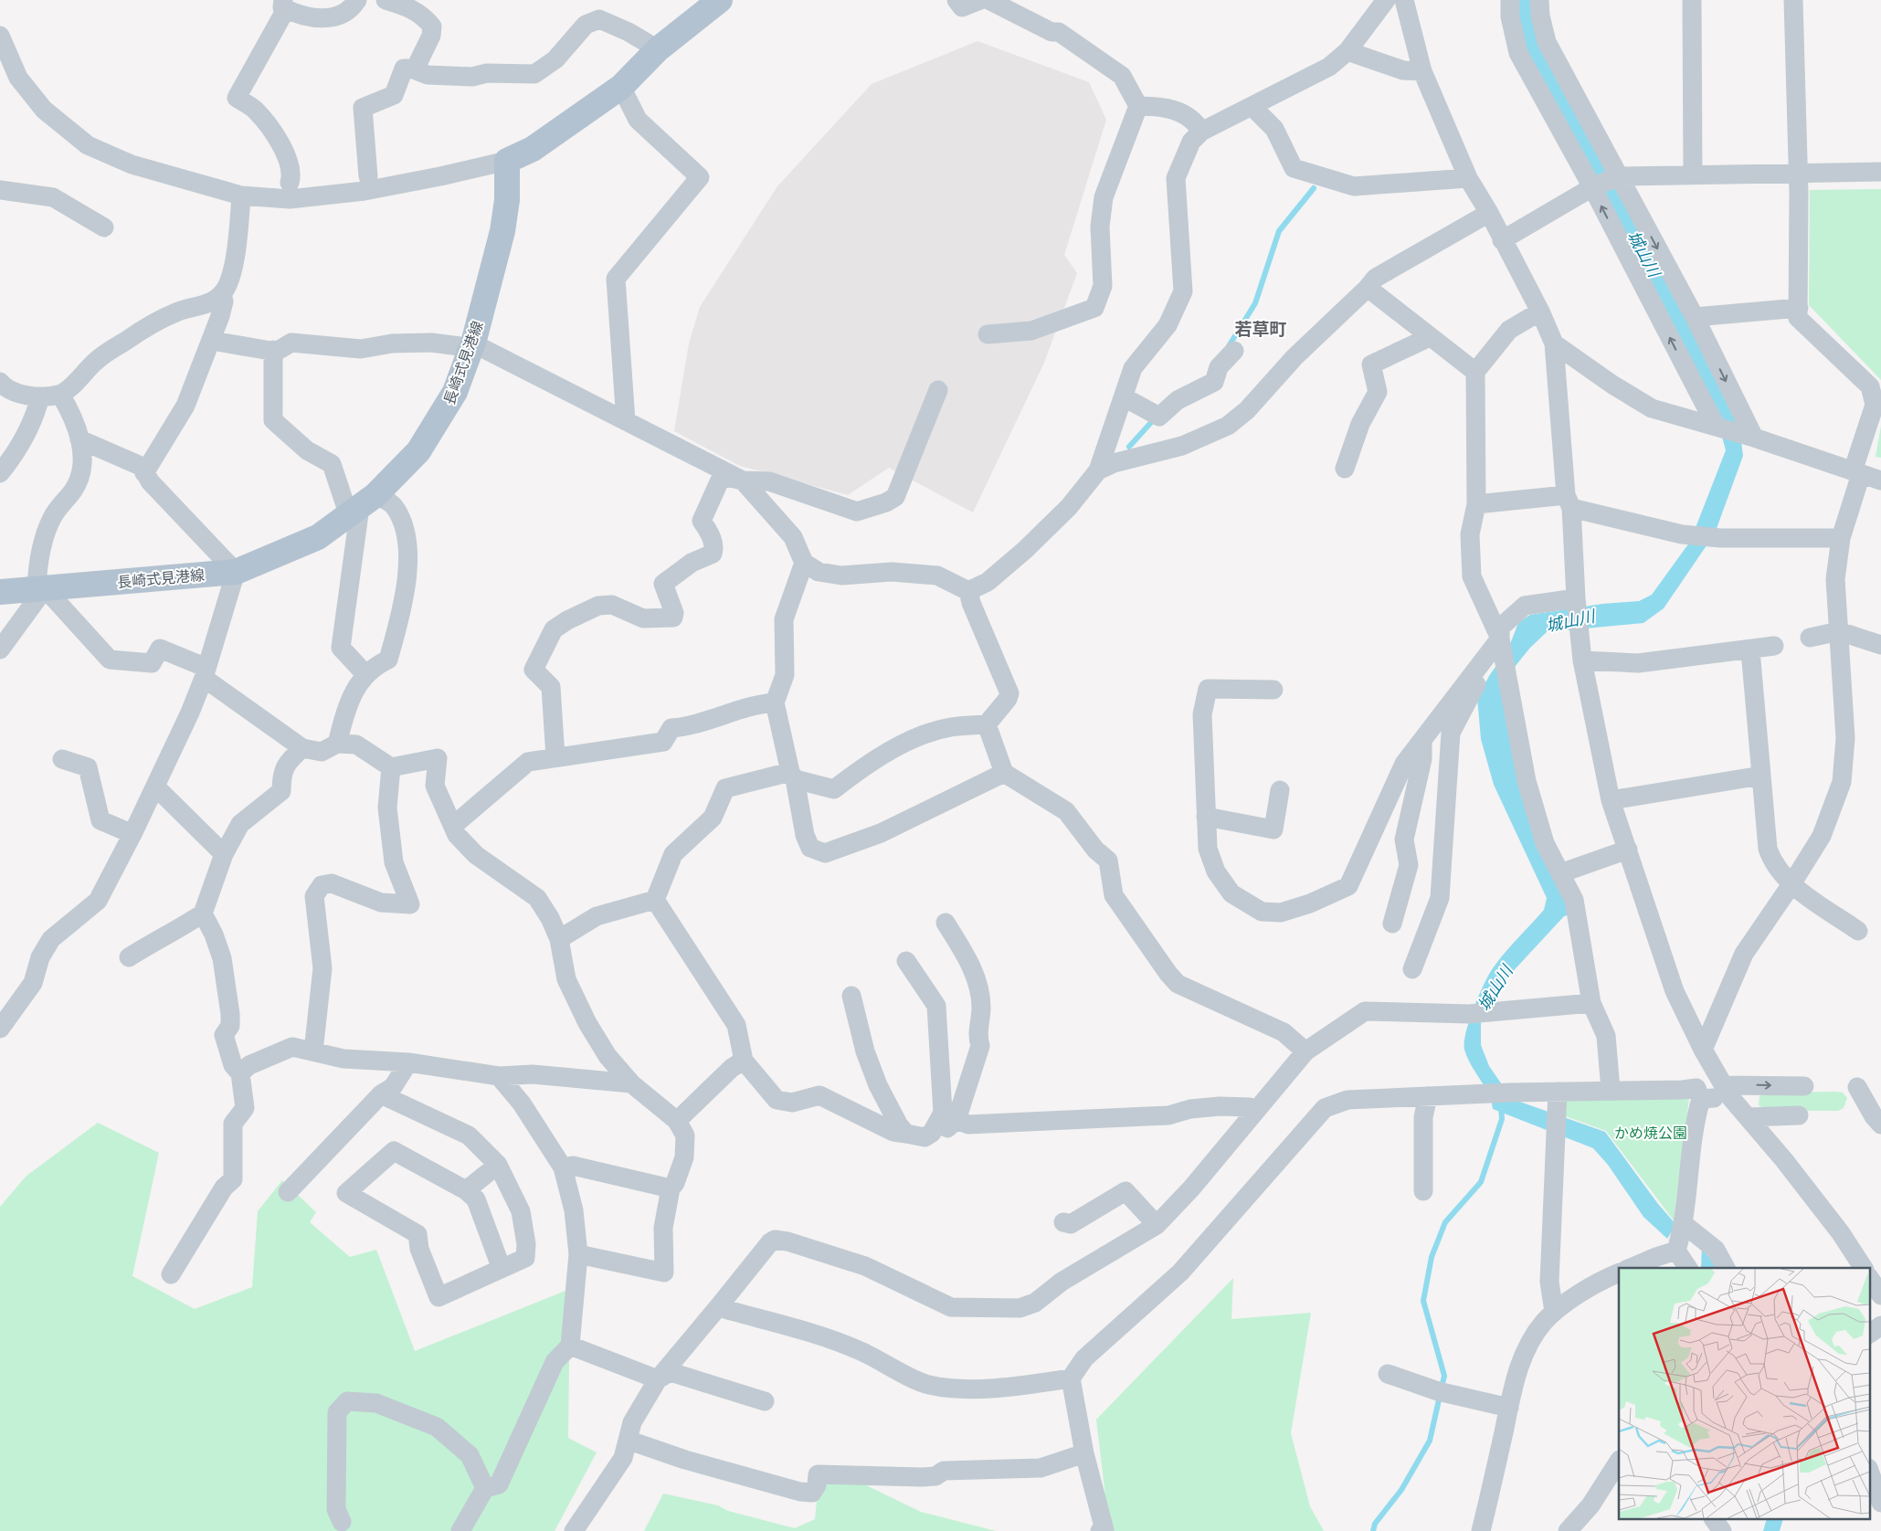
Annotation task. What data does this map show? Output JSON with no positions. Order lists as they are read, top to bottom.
{
  "streets": {
    "main road": ["長崎式見港線"]
  },
  "districts": ["若草町"],
  "water": ["城山川"],
  "parks": ["かめ焼公園"]
}
